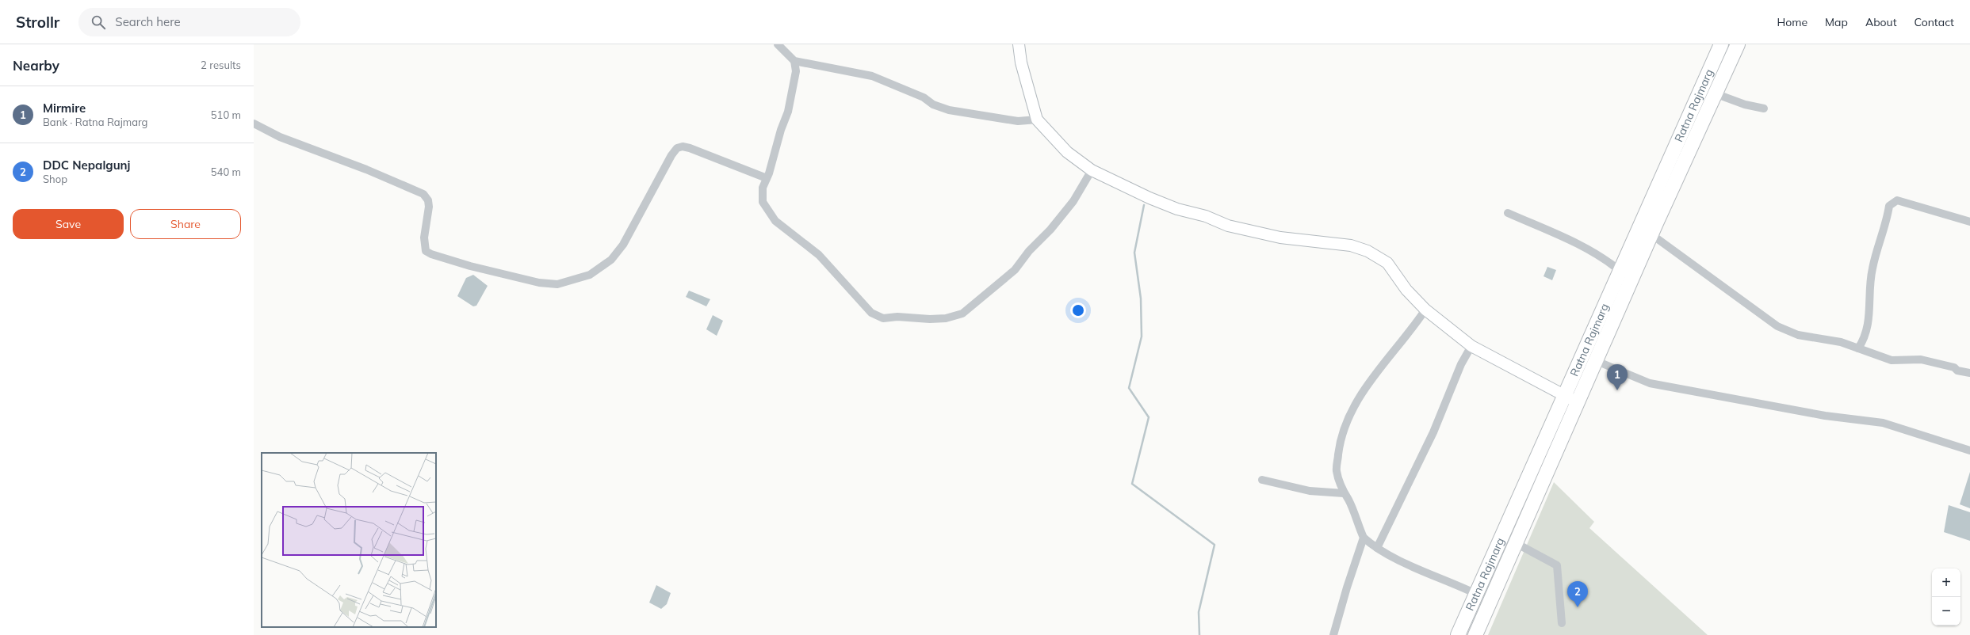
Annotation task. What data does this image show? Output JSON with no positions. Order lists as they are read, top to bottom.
{
  "streets": {
    "highway": ["Ratna Rajmarg"]
  },
  "page": {
    "header": "Strollr",
    "search": "Search here",
    "nav": [
      "Home",
      "Map",
      "About",
      "Contact"
    ],
    "heading": ["Nearby", "2 results"],
    "list": [
      {
        "mark": "1",
        "name": "Mirmire",
        "note": "Bank · Ratna Rajmarg",
        "value": "510 m"
      },
      {
        "mark": "2",
        "name": "DDC Nepalgunj",
        "note": "Shop",
        "value": "540 m"
      }
    ],
    "buttons": ["Save", "Share"],
    "pins": ["1", "2"],
    "map_buttons": ["+", "−"]
  }
}
